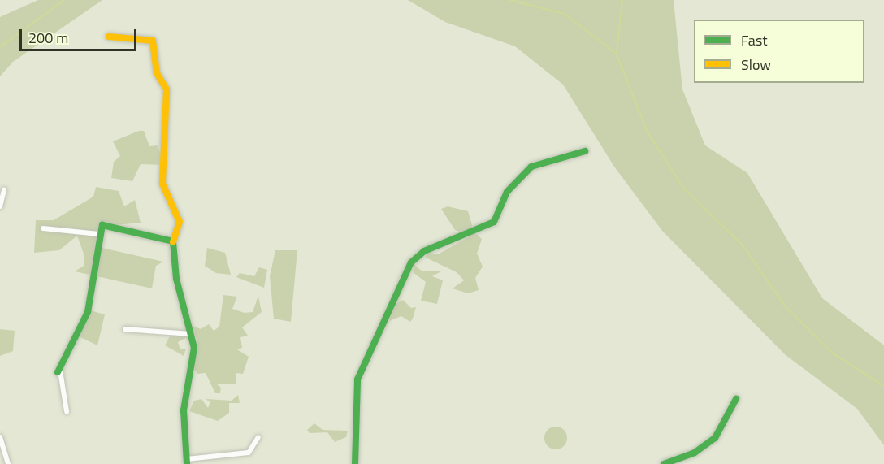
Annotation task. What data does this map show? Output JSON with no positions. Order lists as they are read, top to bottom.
{
  "legend": ["Fast", "Slow"],
  "scale_bar": "200 m"
}
